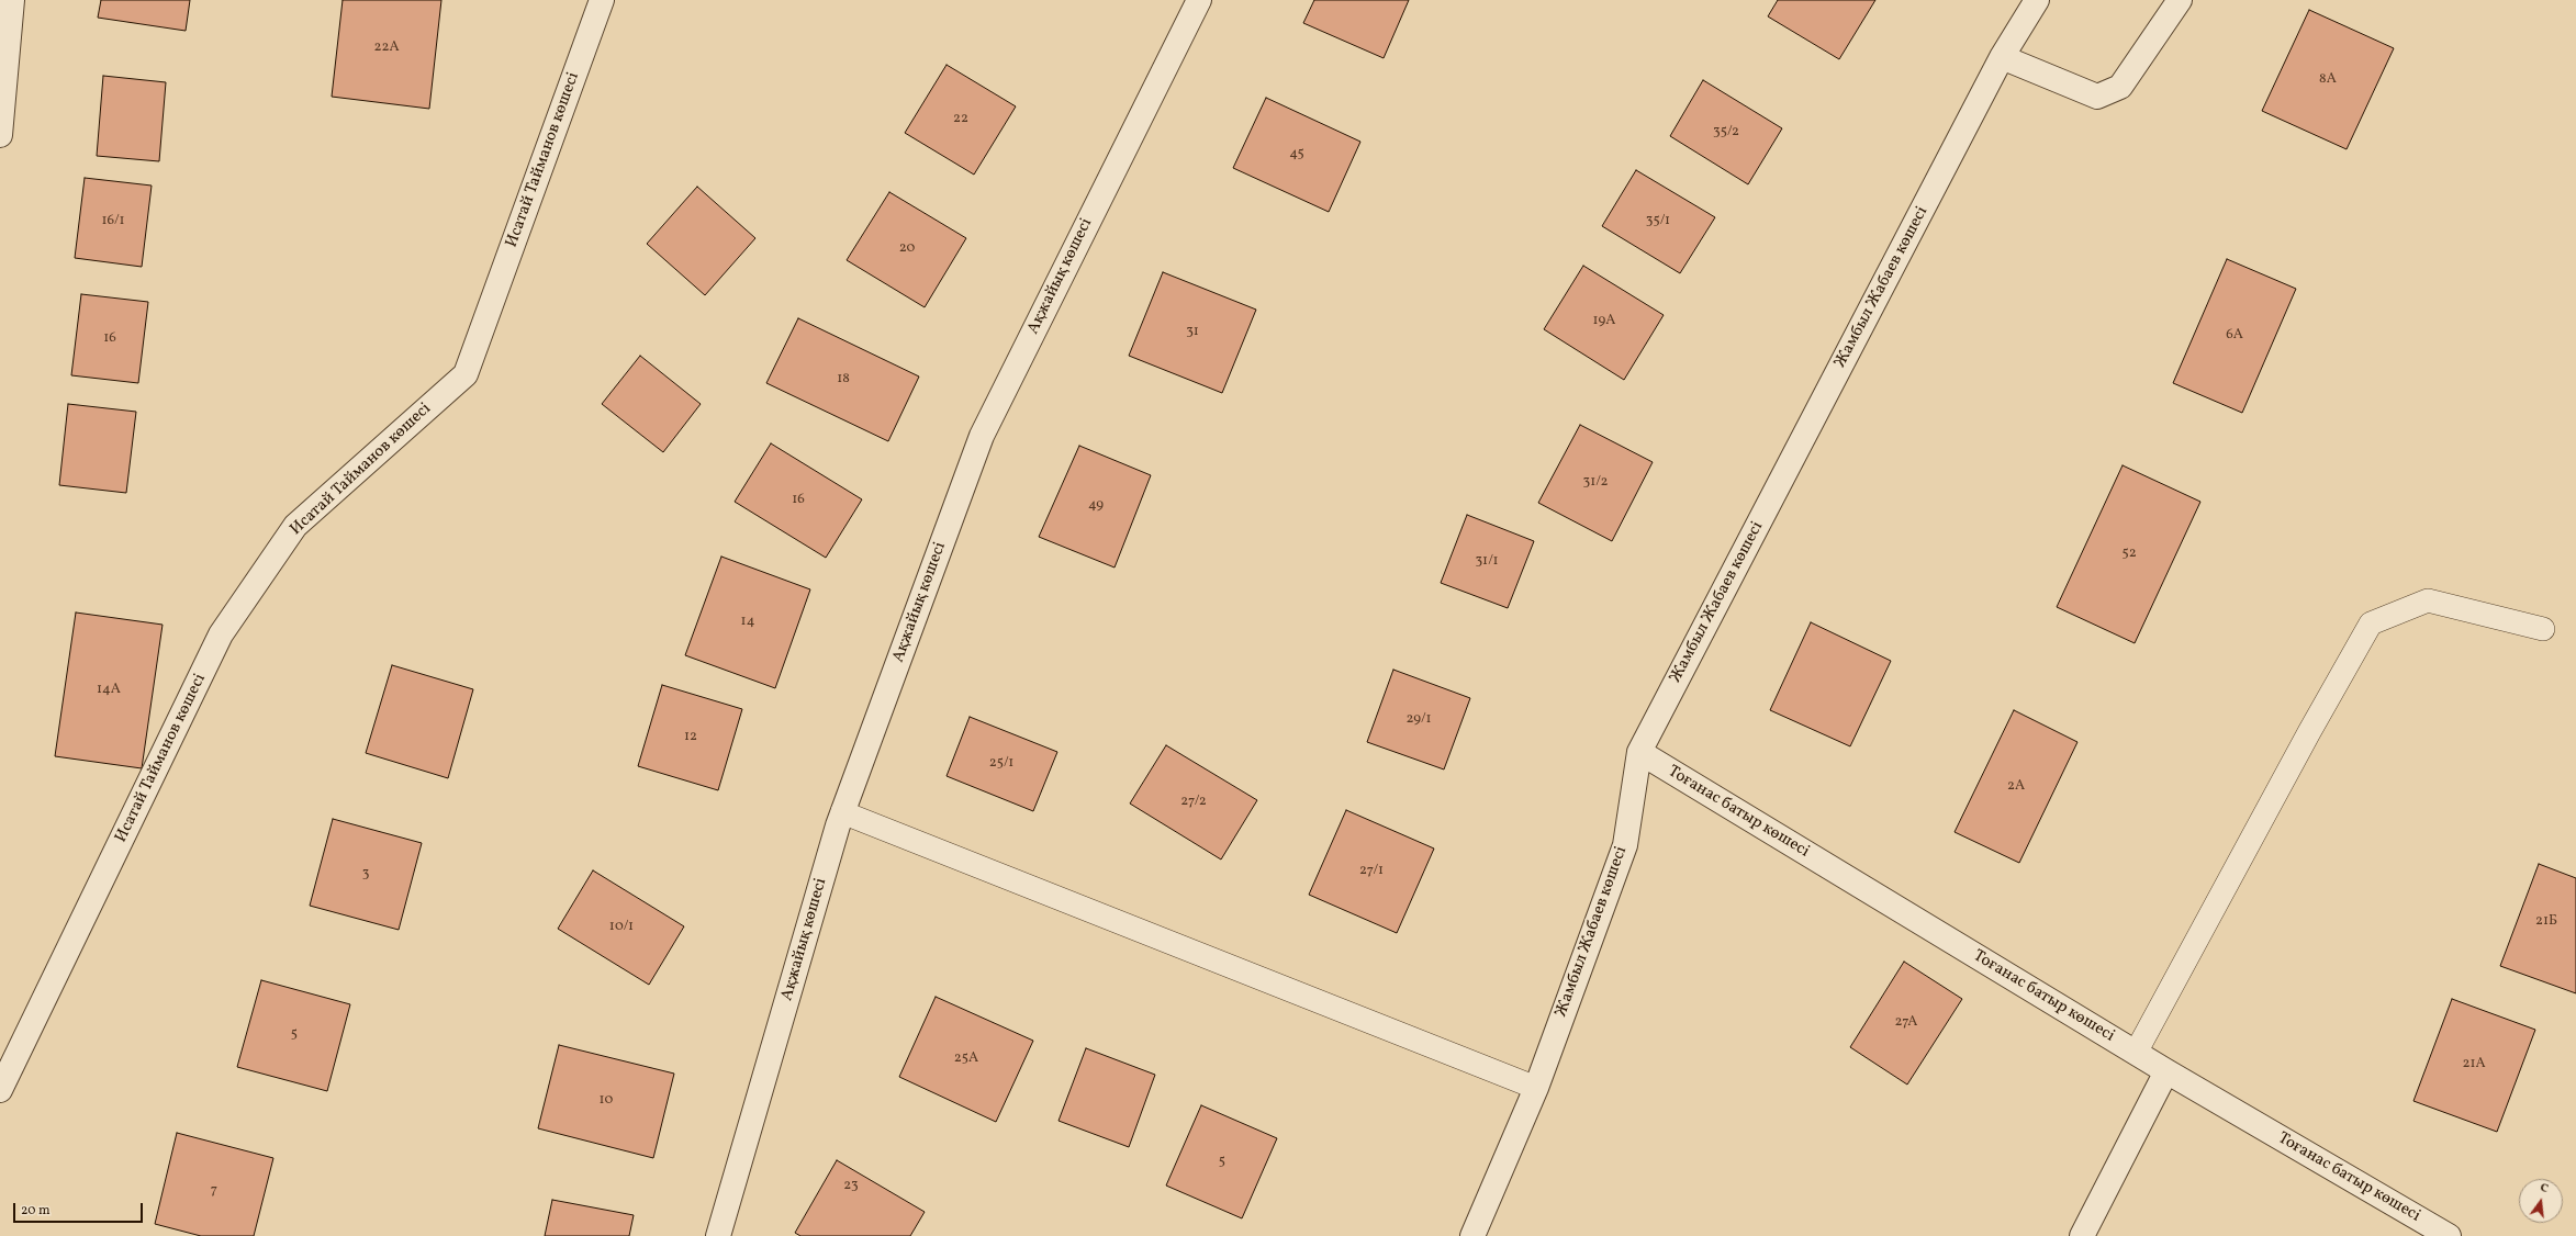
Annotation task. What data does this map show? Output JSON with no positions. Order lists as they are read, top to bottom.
{
  "streets": {
    "street": [
      "Исатай Тайманов көшесі",
      "Ақжайық көшесі",
      "Жамбыл Жабаев көшесі",
      "Тоғанас батыр көшесі"
    ]
  },
  "crossings": [
    ["Жамбыл Жабаев көшесі", "Тоғанас батыр көшесі"]
  ],
  "house_numbers": [
    "22А",
    "8А",
    "22",
    "35/2",
    "45",
    "16/1",
    "35/1",
    "20",
    "19А",
    "31",
    "6А",
    "16",
    "18",
    "31/2",
    "16",
    "49",
    "52",
    "31/1",
    "14",
    "14А",
    "29/1",
    "12",
    "25/1",
    "2А",
    "27/2",
    "27/1",
    "3",
    "21Б",
    "10/1",
    "27А",
    "5",
    "25А",
    "21А",
    "10",
    "5",
    "23",
    "7"
  ],
  "scale_bar": "20 m",
  "north": "top"
}
